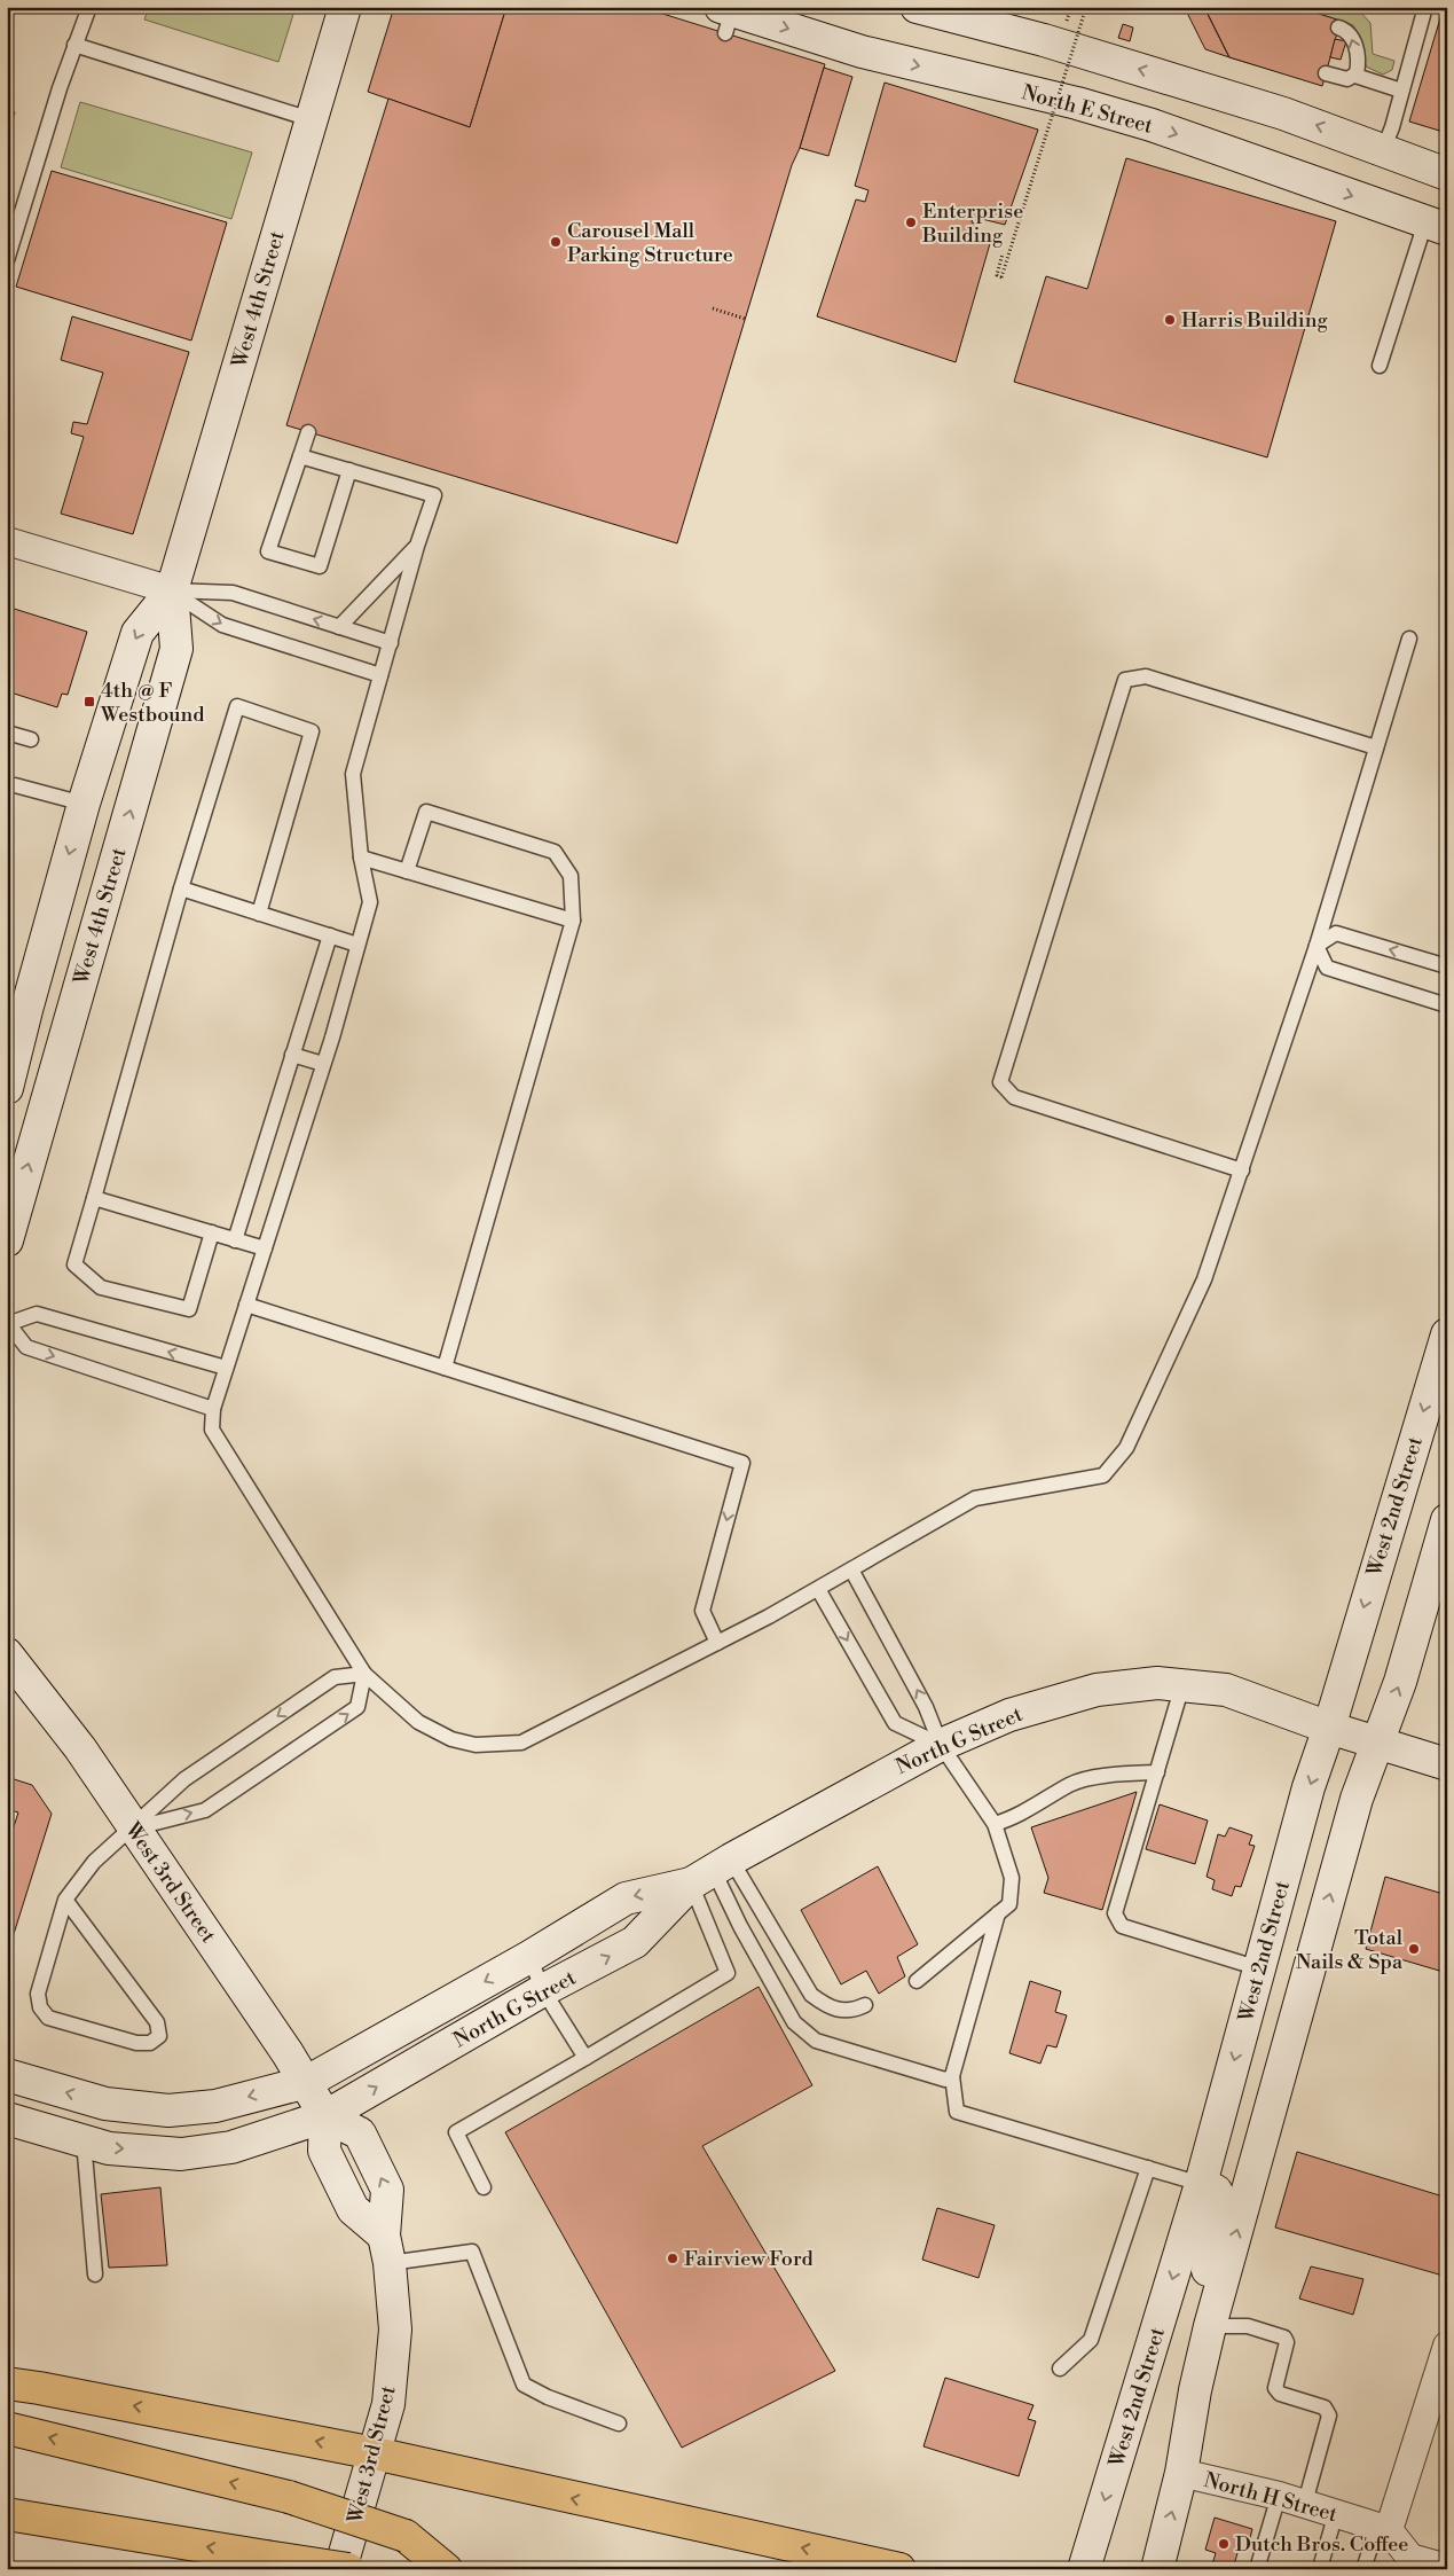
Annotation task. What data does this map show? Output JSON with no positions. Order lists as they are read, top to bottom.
{
  "streets": {
    "main road": [
      "North E Street",
      "West 4th Street",
      "West 2nd Street",
      "North G Street",
      "West 3rd Street"
    ],
    "street": ["North H Street"]
  },
  "crossings": [
    ["West 2nd Street", "North G Street"],
    ["North G Street", "West 3rd Street"]
  ],
  "places": {
    "other": [
      "Enterprise Building",
      "Carousel Mall Parking Structure",
      "Harris Building",
      "Total Nails & Spa",
      "Fairview Ford",
      "Dutch Bros. Coffee"
    ],
    "transit": ["4th @ F Westbound"]
  }
}
